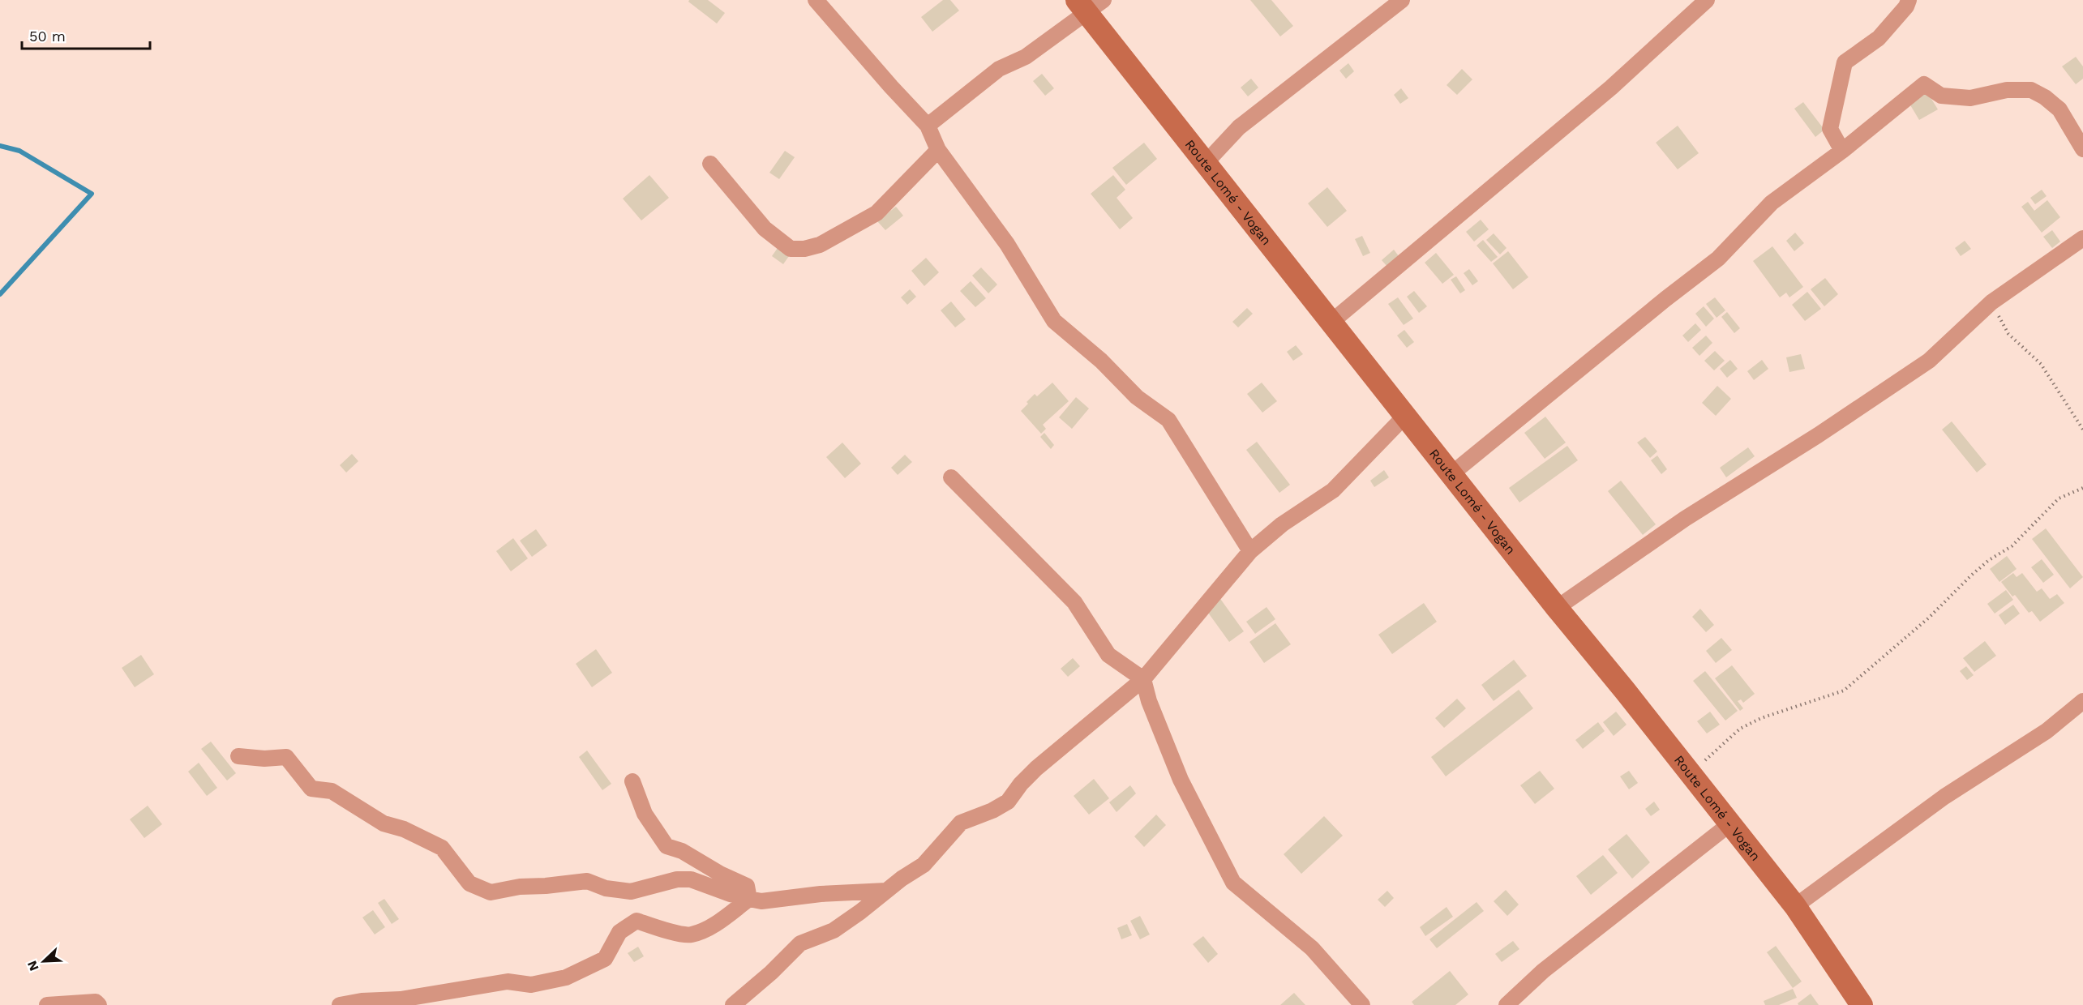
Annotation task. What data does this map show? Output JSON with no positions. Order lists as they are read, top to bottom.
{
  "streets": {
    "main road": ["Route Lomé - Vogan"]
  },
  "scale_bar": "50 m",
  "north": "bottom left"
}
